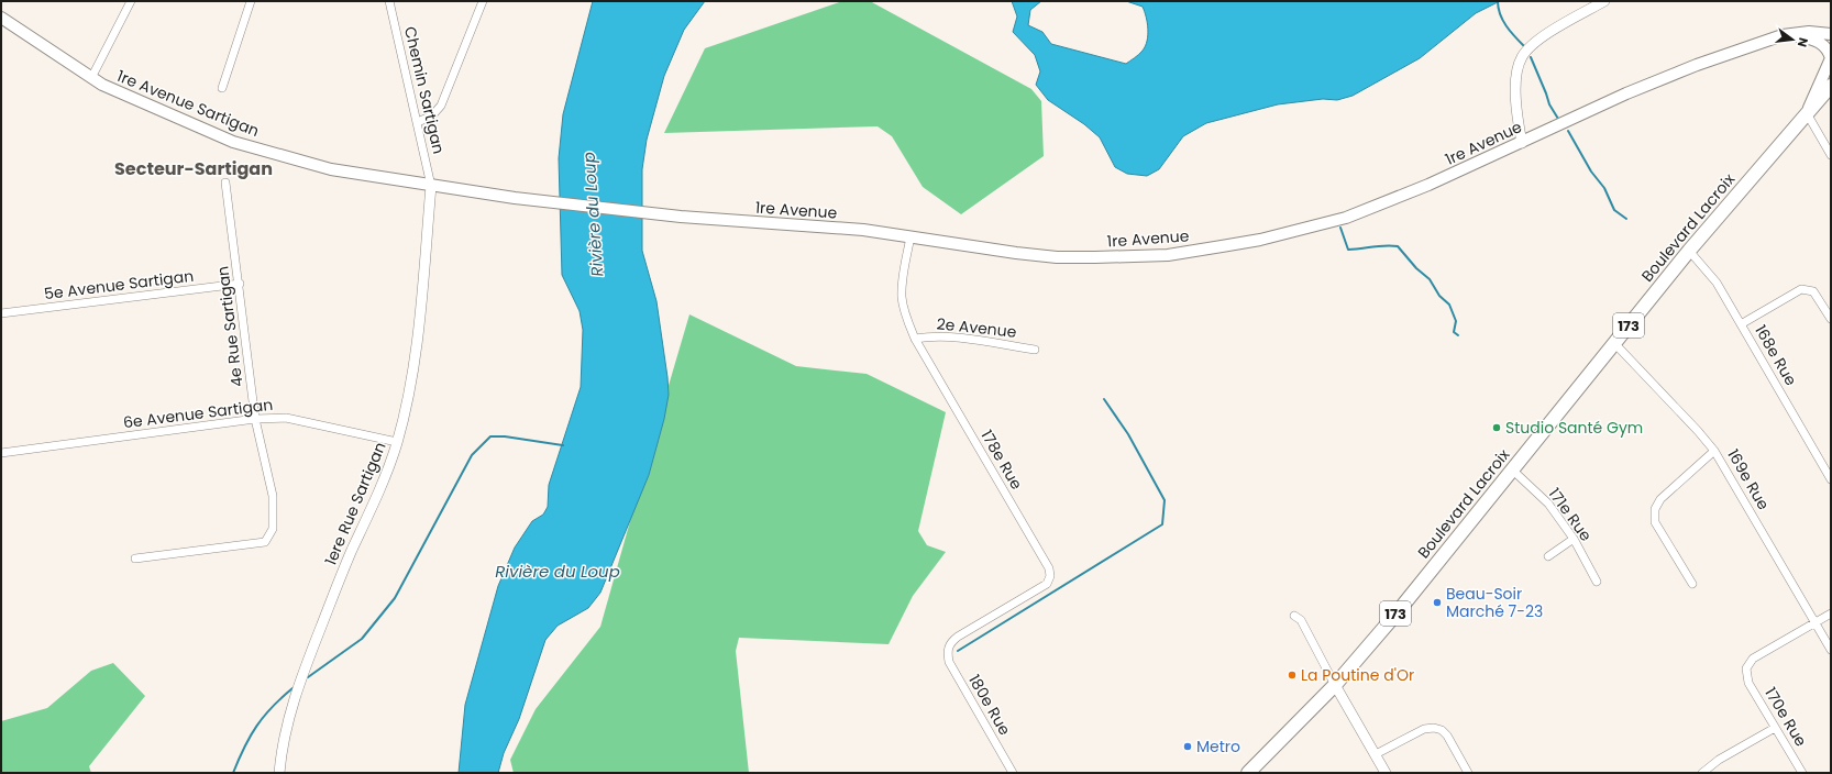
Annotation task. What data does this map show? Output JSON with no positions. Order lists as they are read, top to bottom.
{
  "streets": {
    "main road": [
      "1re Avenue Sartigan",
      "1re Avenue",
      "Boulevard Lacroix",
      "173"
    ],
    "street": [
      "Chemin Sartigan",
      "5e Avenue Sartigan",
      "4e Rue Sartigan",
      "2e Avenue",
      "168e Rue",
      "6e Avenue Sartigan",
      "178e Rue",
      "169e Rue",
      "1ere Rue Sartigan",
      "171e Rue",
      "180e Rue",
      "170e Rue"
    ]
  },
  "crossings": [
    ["Chemin Sartigan", "1re Avenue Sartigan"],
    ["Chemin Sartigan", "1re Avenue"],
    ["Chemin Sartigan", "1ere Rue Sartigan"],
    ["1re Avenue Sartigan", "1re Avenue"],
    ["1re Avenue Sartigan", "1ere Rue Sartigan"],
    ["1re Avenue", "178e Rue"],
    ["1re Avenue", "1ere Rue Sartigan"],
    ["Boulevard Lacroix", "168e Rue"],
    ["Boulevard Lacroix", "169e Rue"],
    ["Boulevard Lacroix", "171e Rue"],
    ["5e Avenue Sartigan", "4e Rue Sartigan"],
    ["4e Rue Sartigan", "6e Avenue Sartigan"],
    ["2e Avenue", "178e Rue"],
    ["6e Avenue Sartigan", "1ere Rue Sartigan"],
    ["178e Rue", "180e Rue"],
    ["169e Rue", "170e Rue"]
  ],
  "districts": ["Secteur-Sartigan"],
  "water": ["Rivière du Loup"],
  "places": [
    "Studio Santé Gym",
    "Beau-Soir Marché 7-23",
    "La Poutine d'Or",
    "Metro"
  ],
  "north": "right"
}
